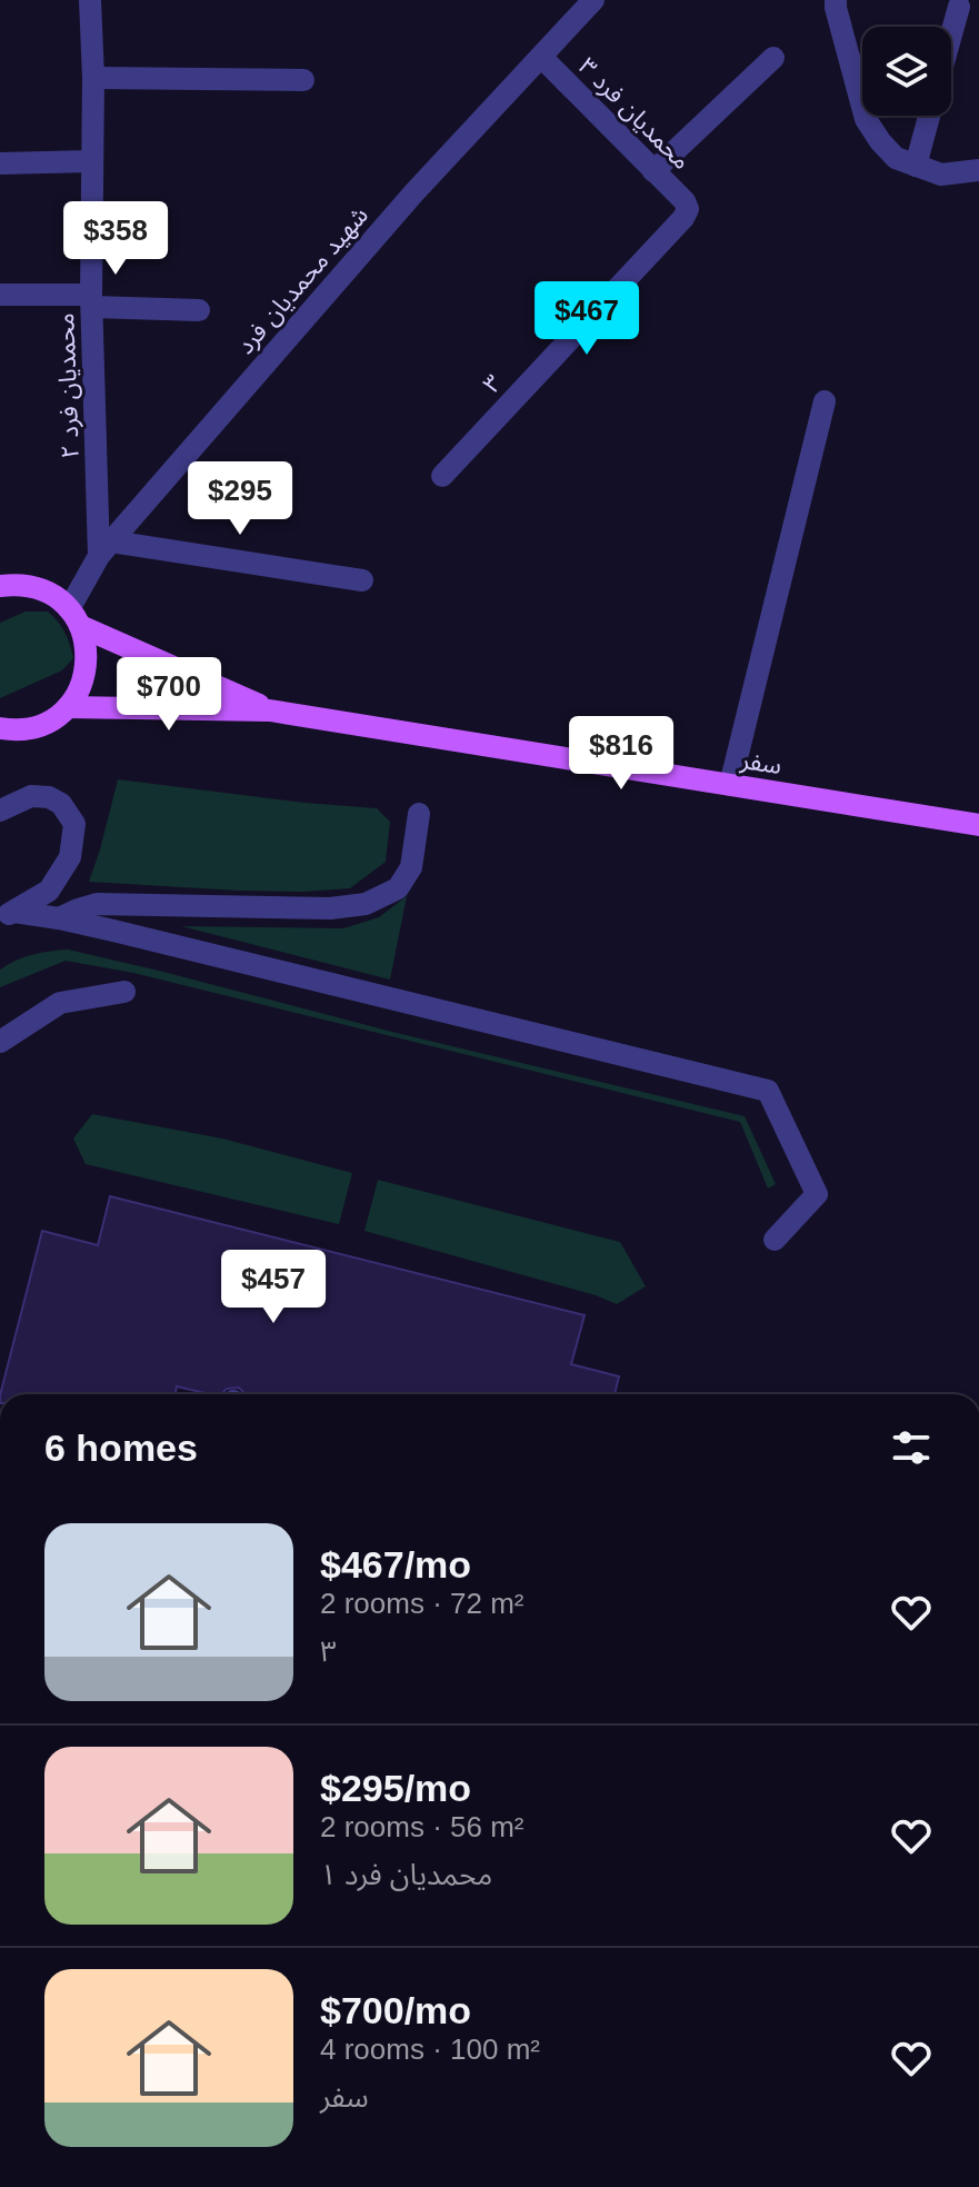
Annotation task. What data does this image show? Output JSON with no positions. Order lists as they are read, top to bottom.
{
  "streets": {
    "main road": ["سفر"],
    "street": [
      "۳ محمدیان فرد",
      "شهید محمدیان فرد",
      "۳",
      "۲ محمدیان فرد"
    ]
  },
  "crossings": [
    ["۳ محمدیان فرد", "شهید محمدیان فرد"],
    ["۳ محمدیان فرد", "۳"],
    ["شهید محمدیان فرد", "۲ محمدیان فرد"],
    ["شهید محمدیان فرد", "سفر"]
  ],
  "page": {
    "price": [
      "$358",
      "$467",
      "$295",
      "$700",
      "$816",
      "$457"
    ],
    "heading": "6 homes",
    "list": [
      {
        "name": "$467/mo",
        "note": "2 rooms · 72 m² · ۳"
      },
      {
        "name": "$295/mo",
        "note": "2 rooms · 56 m² · ۱ محمدیان فرد"
      },
      {
        "name": "$700/mo",
        "note": "4 rooms · 100 m² · سفر"
      }
    ]
  }
}
